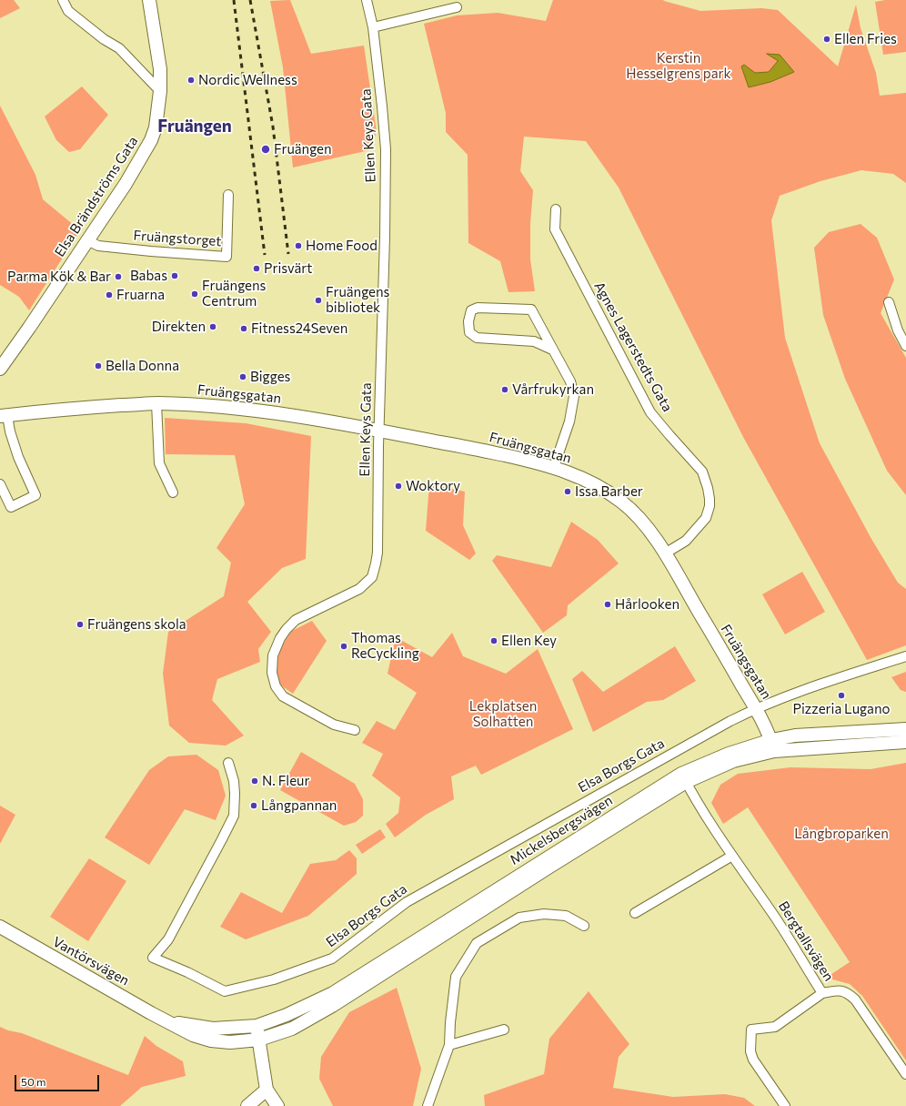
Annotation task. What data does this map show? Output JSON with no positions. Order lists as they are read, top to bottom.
{
  "streets": {
    "street": [
      "Ellen Keys Gata",
      "Elsa Brändströms Gata",
      "Fruängstorget",
      "Agnes Lagerstedts Gata",
      "Fruängsgatan",
      "Elsa Borgs Gata",
      "Mickelsbergsvägen",
      "Bergtallsvägen",
      "Vantörsvägen"
    ]
  },
  "crossings": [
    ["Ellen Keys Gata", "Fruängsgatan"],
    ["Elsa Brändströms Gata", "Fruängstorget"],
    ["Agnes Lagerstedts Gata", "Fruängsgatan"],
    ["Fruängsgatan", "Elsa Borgs Gata"],
    ["Fruängsgatan", "Mickelsbergsvägen"],
    ["Mickelsbergsvägen", "Bergtallsvägen"],
    ["Mickelsbergsvägen", "Vantörsvägen"]
  ],
  "districts": ["Fruängen"],
  "parks": ["Kerstin Hesselgrens park", "Lekplatsen Solhatten", "Långbroparken"],
  "places": [
    "Ellen Fries",
    "Nordic Wellness",
    "Fruängen",
    "Home Food",
    "Prisvärt",
    "Babas",
    "Parma Kök & Bar",
    "Fruängens Centrum",
    "Fruarna",
    "Fruängens bibliotek",
    "Direkten",
    "Fitness24Seven",
    "Bella Donna",
    "Bigges",
    "Vårfrukyrkan",
    "Woktory",
    "Issa Barber",
    "Hårlooken",
    "Fruängens skola",
    "Ellen Key",
    "Thomas ReCyckling",
    "Pizzeria Lugano",
    "N. Fleur",
    "Långpannan"
  ],
  "scale_bar": "50 m"
}
